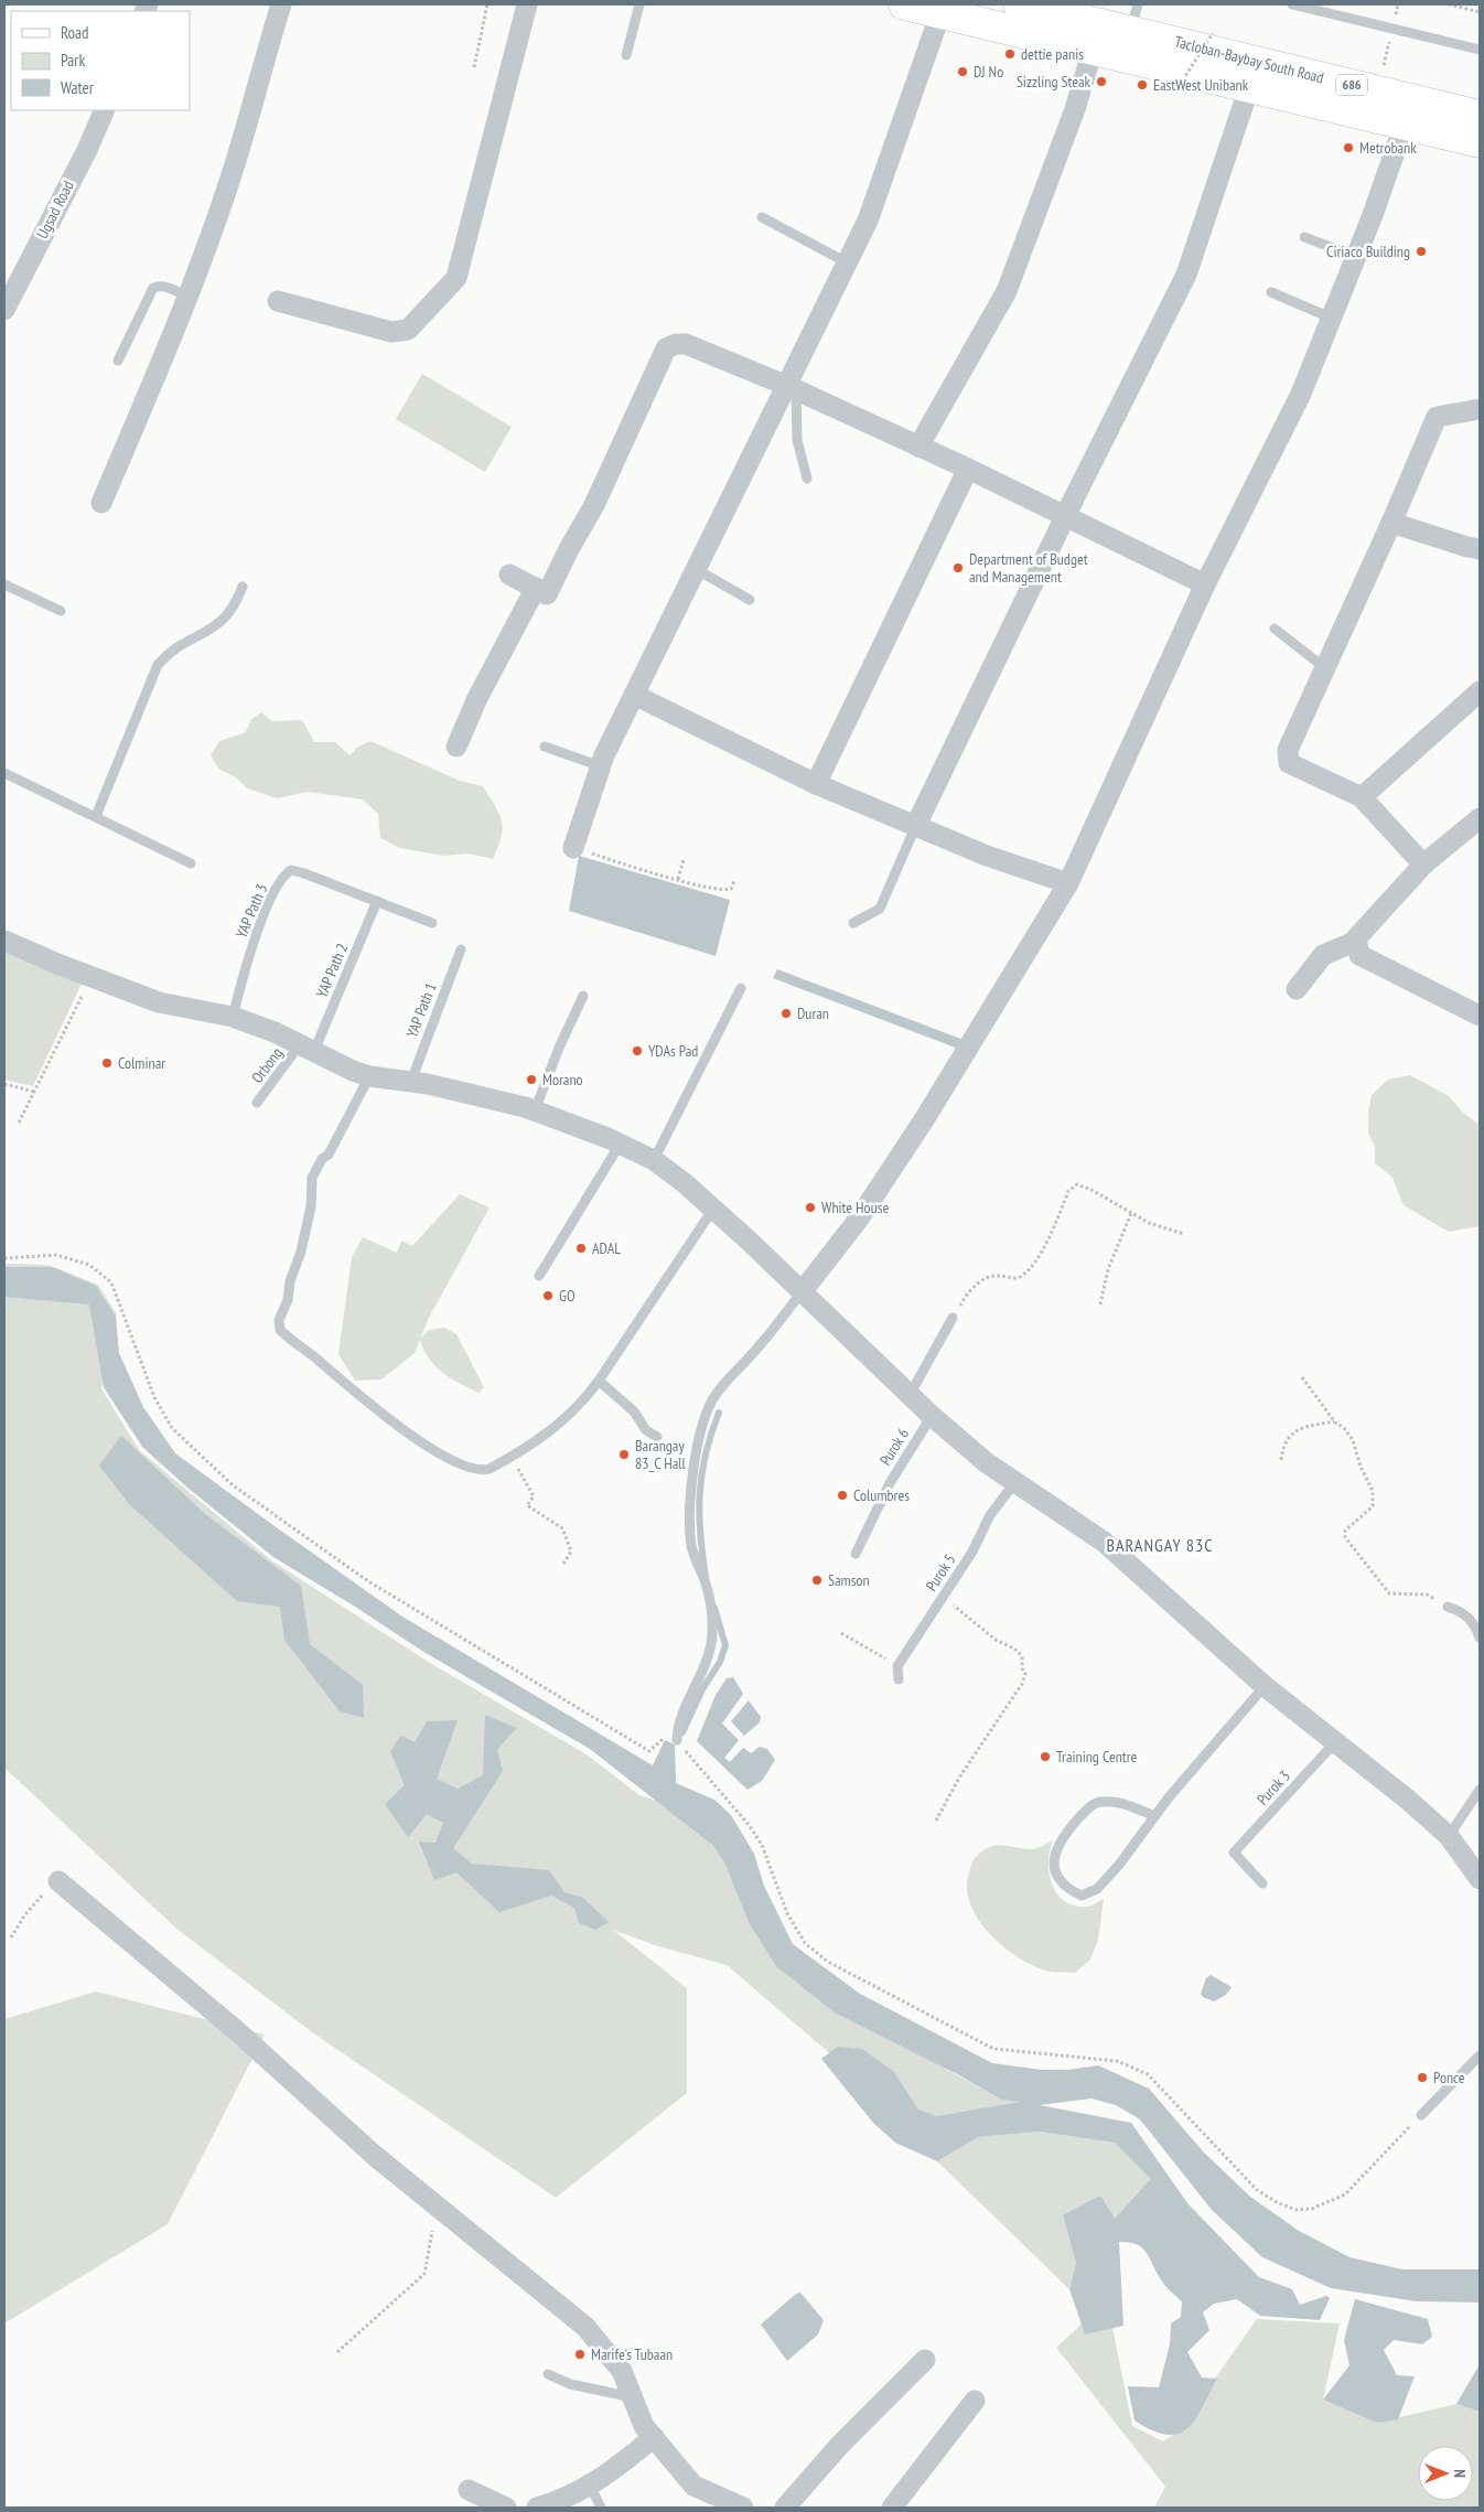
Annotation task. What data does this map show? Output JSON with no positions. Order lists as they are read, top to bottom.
{
  "streets": {
    "main road": ["Tacloban-Baybay South Road", "686"],
    "street": ["Ugsad Road"],
    "lane": [
      "YAP Path 3",
      "YAP Path 2",
      "YAP Path 1",
      "Orbong",
      "Purok 6",
      "Purok 5",
      "Purok 3"
    ]
  },
  "crossings": [
    ["YAP Path 3", "YAP Path 2"],
    ["YAP Path 2", "Orbong"]
  ],
  "districts": ["BARANGAY 83C"],
  "places": [
    "dettie panis",
    "DJ No",
    "Sizzling Steak",
    "EastWest Unibank",
    "Metrobank",
    "Ciriaco Building",
    "Department of Budget and Management",
    "Duran",
    "YDAs Pad",
    "Colminar",
    "Morano",
    "White House",
    "ADAL",
    "GO",
    "Barangay 83_C Hall",
    "Columbres",
    "Samson",
    "Training Centre",
    "Ponce",
    "Marife's Tubaan"
  ],
  "legend": ["Road", "Park", "Water"],
  "north": "right"
}
